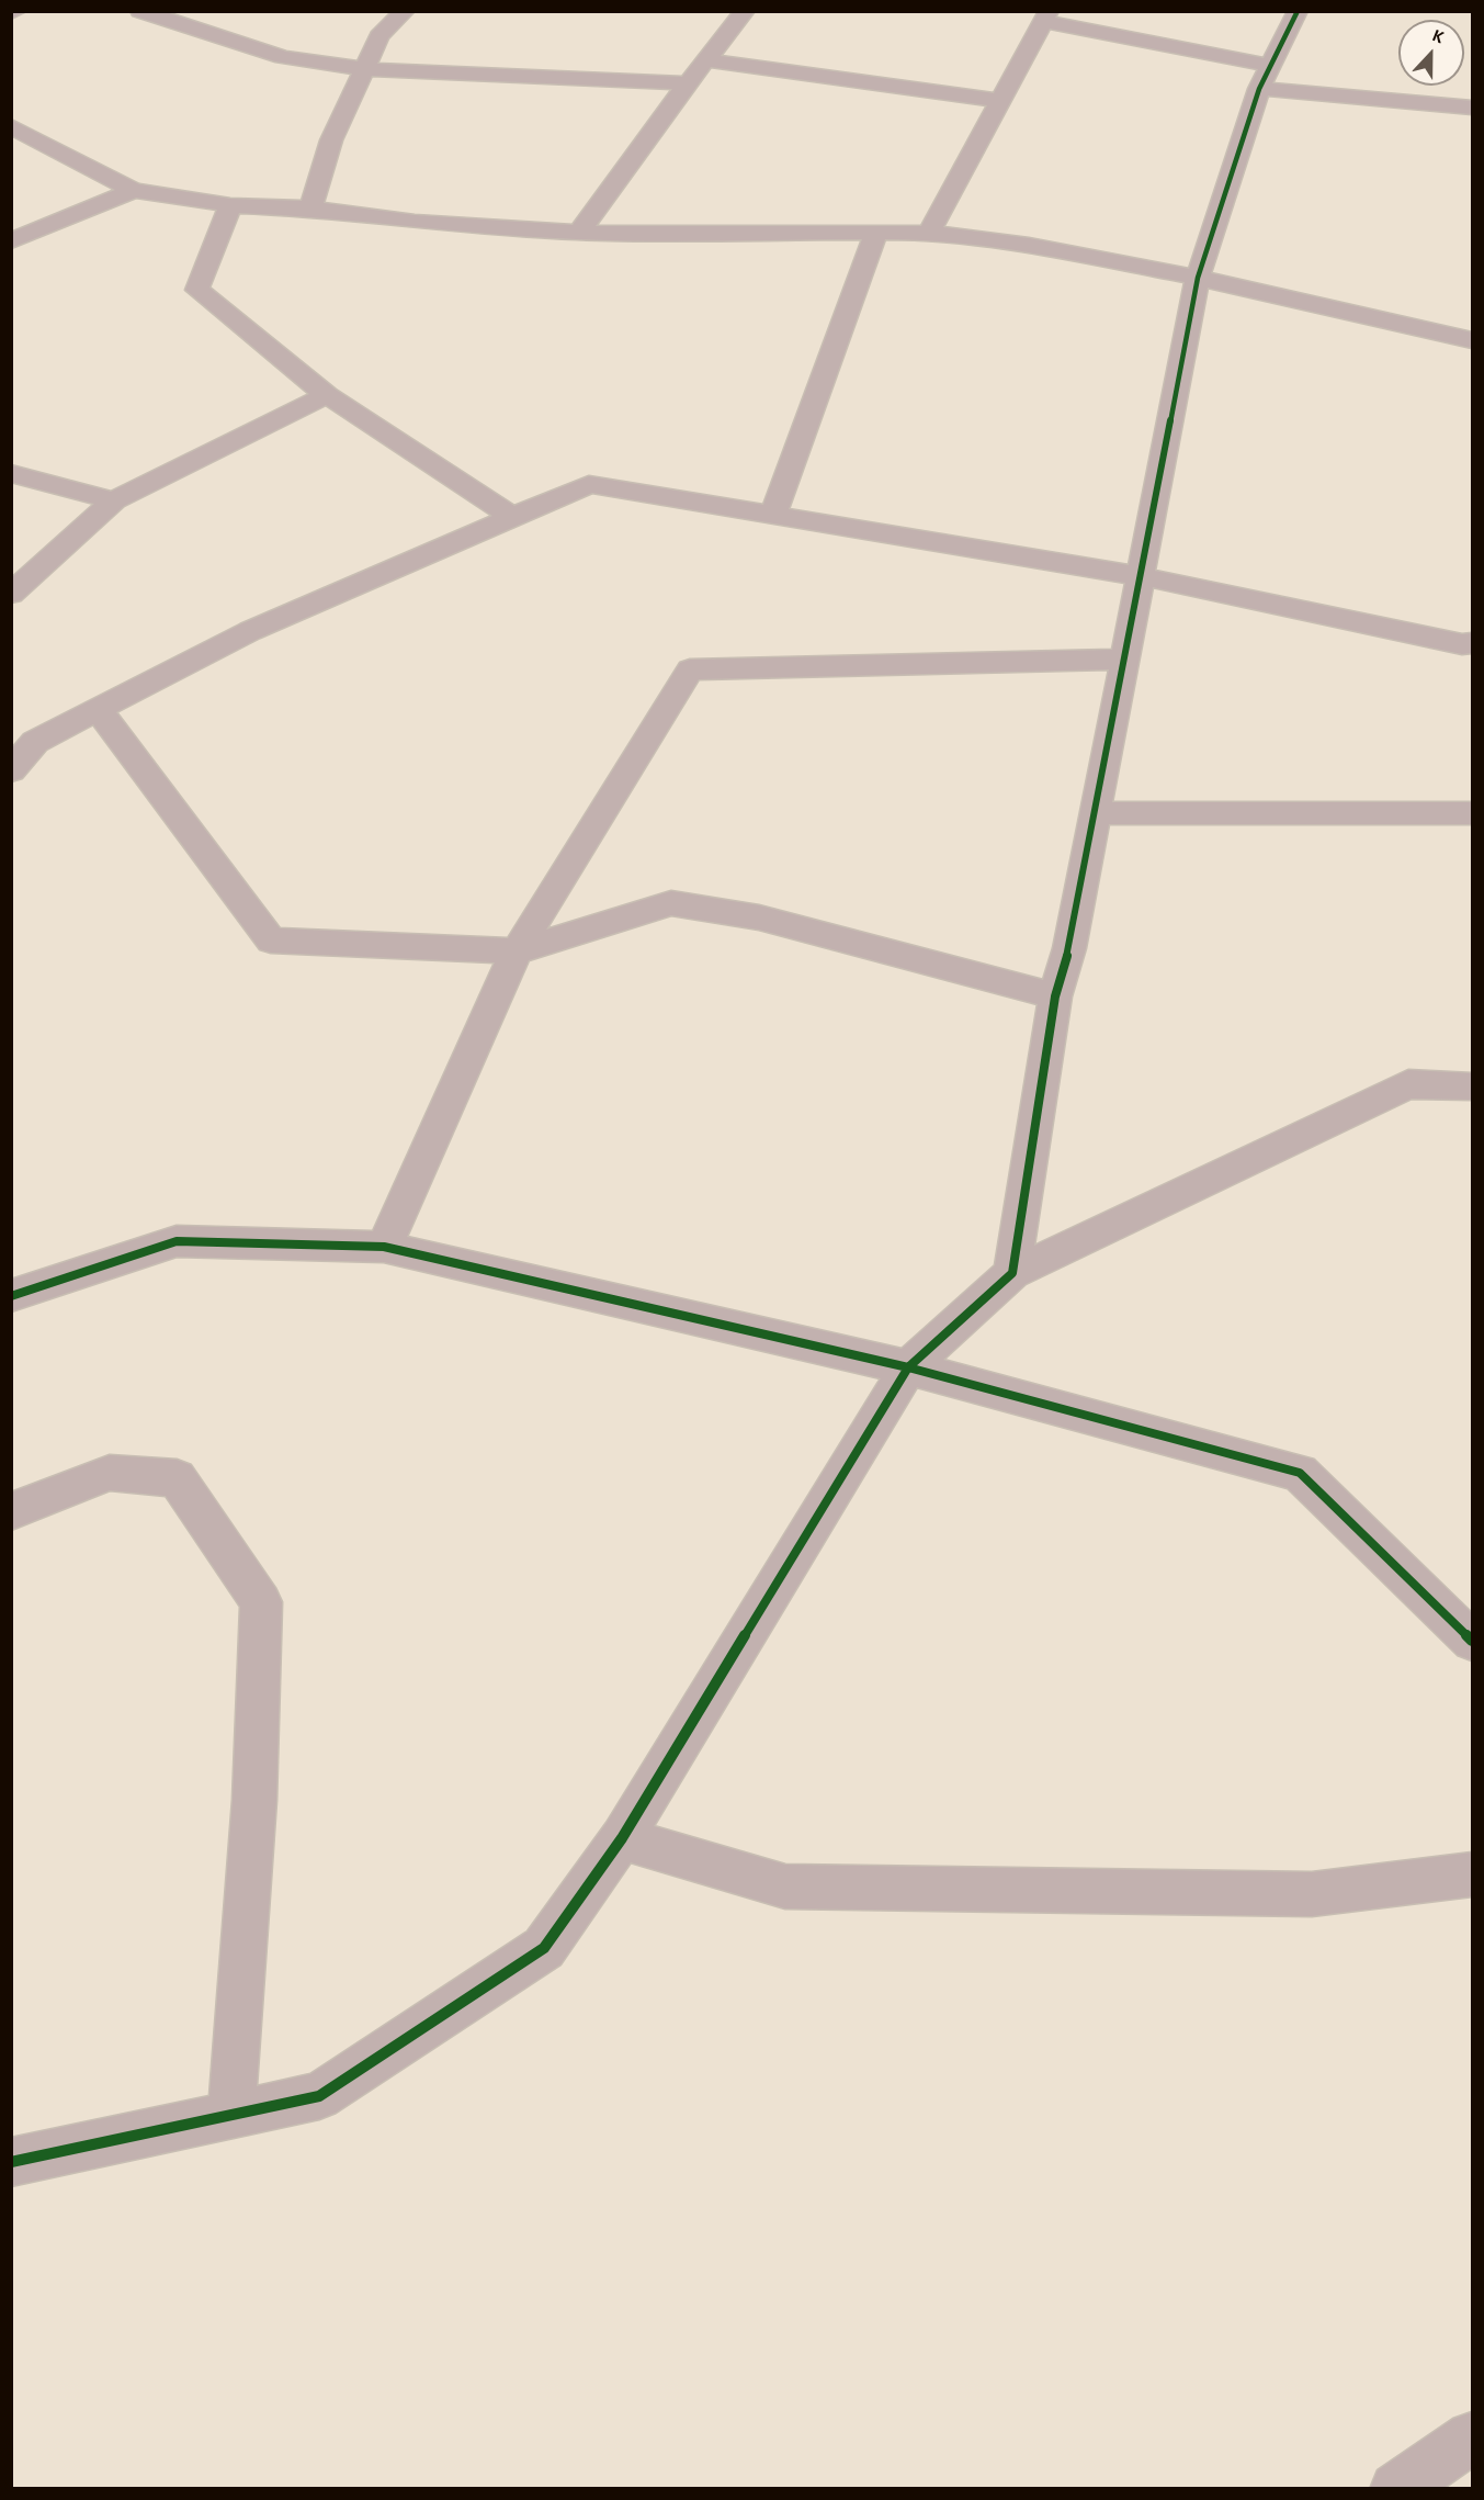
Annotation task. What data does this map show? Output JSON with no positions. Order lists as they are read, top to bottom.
{
  "north": "top"
}
